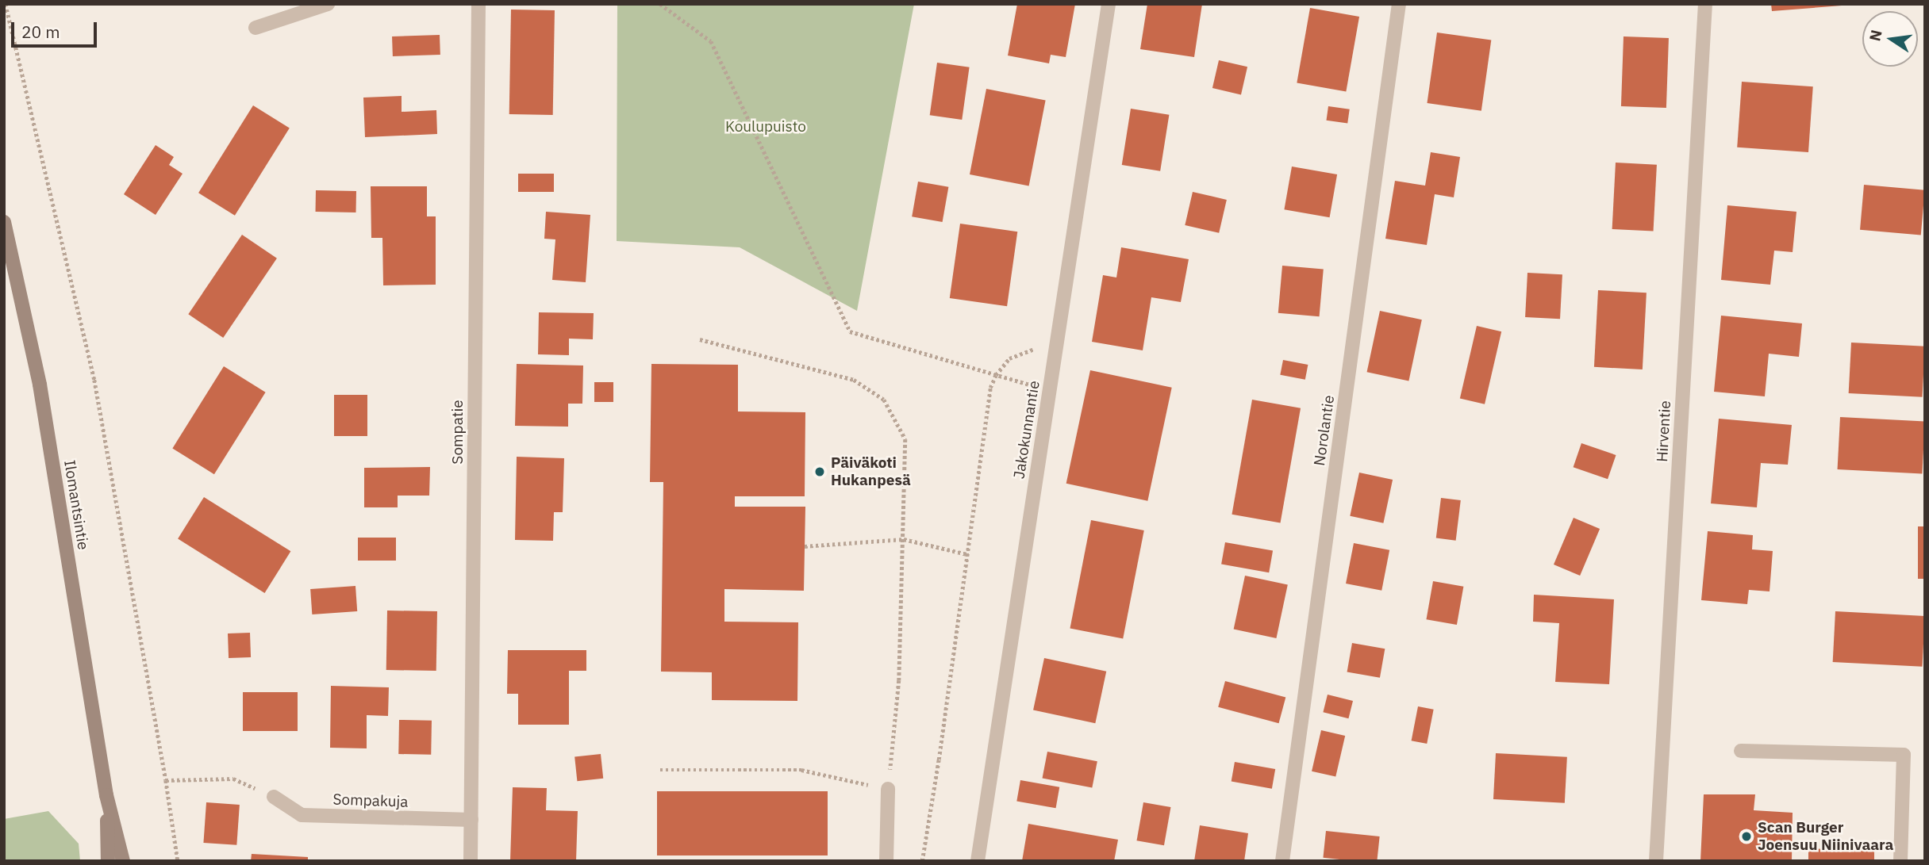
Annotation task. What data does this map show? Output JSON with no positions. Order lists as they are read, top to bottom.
{
  "streets": {
    "main road": ["Ilomantsintie"],
    "street": [
      "Jakokunnantie",
      "Norolantie",
      "Hirventie",
      "Sompatie",
      "Sompakuja"
    ]
  },
  "crossings": [
    ["Sompatie", "Sompakuja"]
  ],
  "parks": ["Koulupuisto"],
  "places": ["Päiväkoti Hukanpesä", "Scan Burger Joensuu Niinivaara"],
  "scale_bar": "20 m",
  "north": "left"
}
